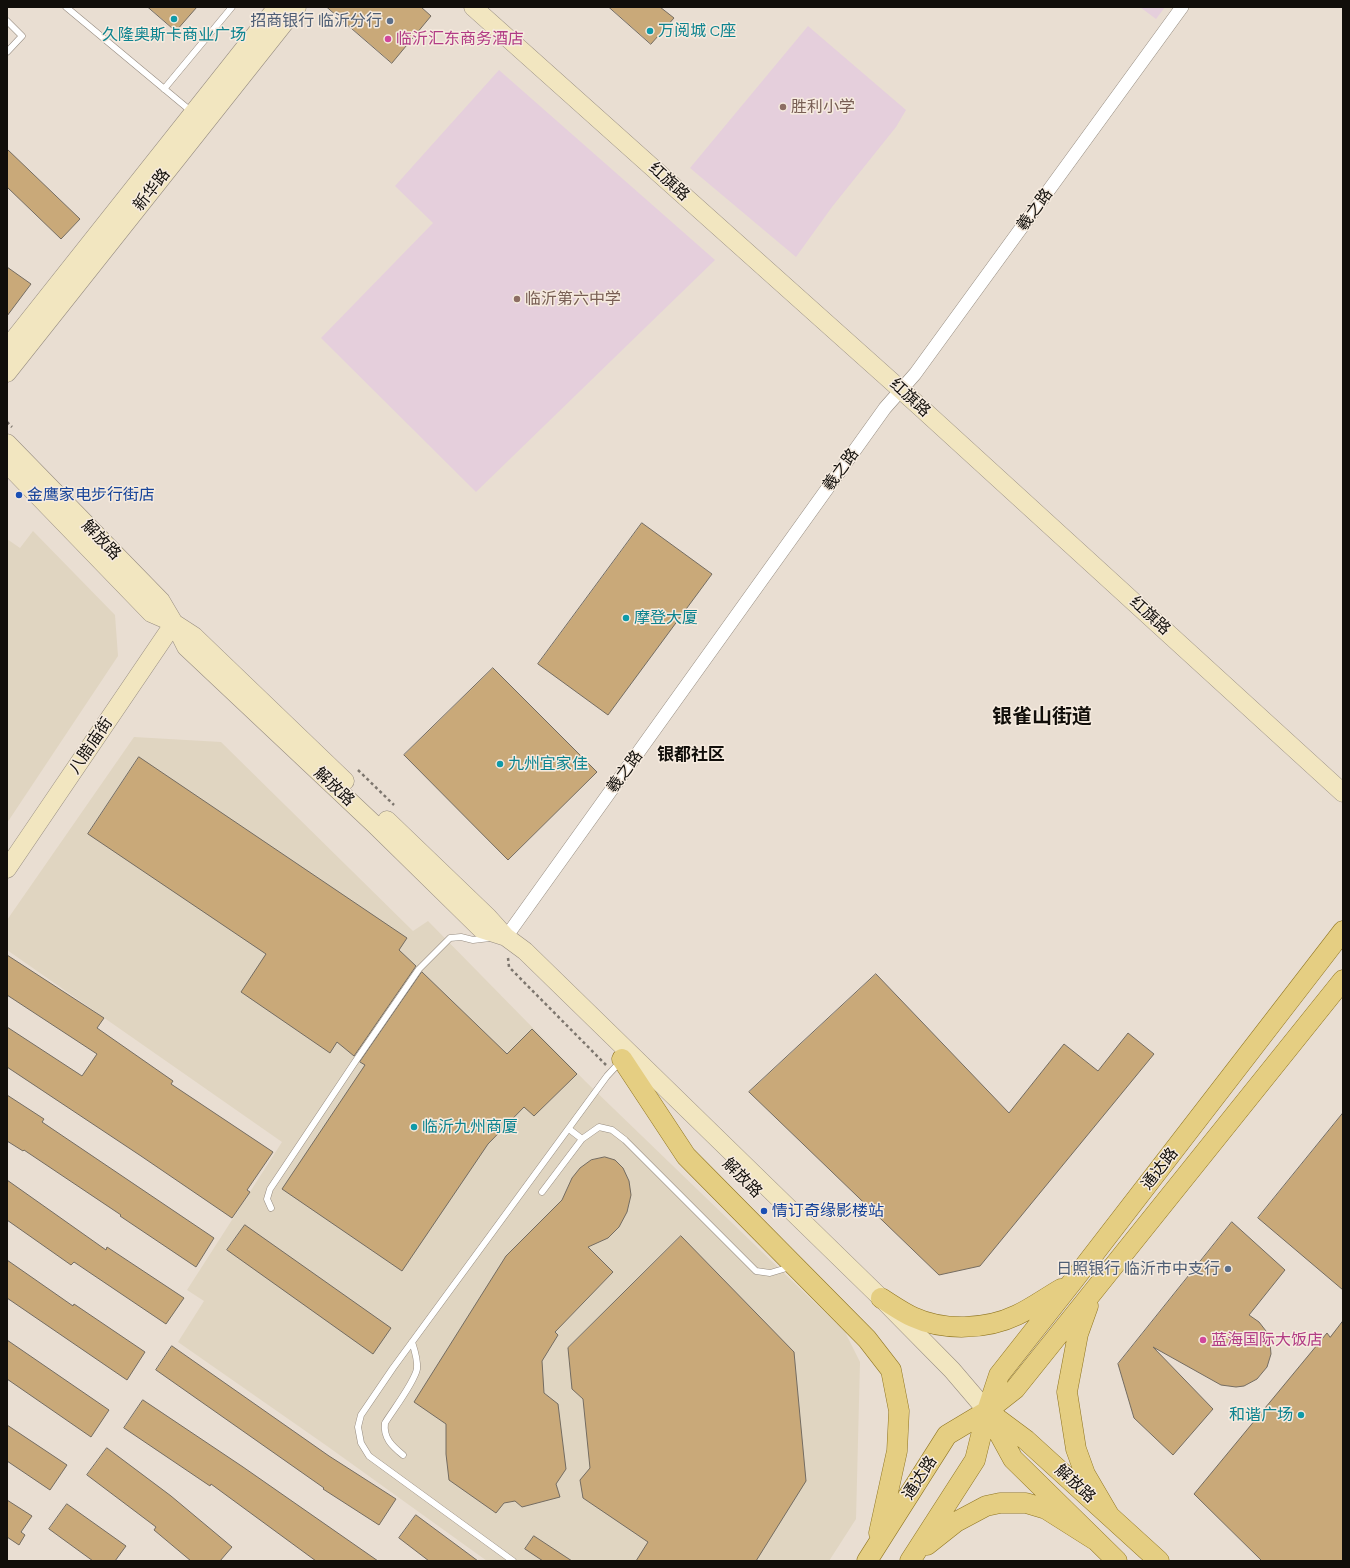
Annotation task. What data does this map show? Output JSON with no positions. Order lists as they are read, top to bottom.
{
  "streets": {
    "main road": [
      "红旗路",
      "新华路",
      "解放路",
      "八腊庙街",
      "通达路"
    ],
    "street": ["羲之路"]
  },
  "crossings": [
    ["红旗路", "羲之路"],
    ["羲之路", "解放路"],
    ["解放路", "八腊庙街"],
    ["解放路", "通达路"]
  ],
  "districts": ["银雀山街道", "银都社区"],
  "places": [
    "久隆奥斯卡商业广场",
    "招商银行 临沂分行",
    "万阅城 C座",
    "临沂汇东商务酒店",
    "胜利小学",
    "临沂第六中学",
    "金鹰家电步行街店",
    "摩登大厦",
    "九州宜家佳",
    "临沂九州商厦",
    "情订奇缘影楼站",
    "日照银行 临沂市中支行",
    "蓝海国际大饭店",
    "和谐广场"
  ]
}
